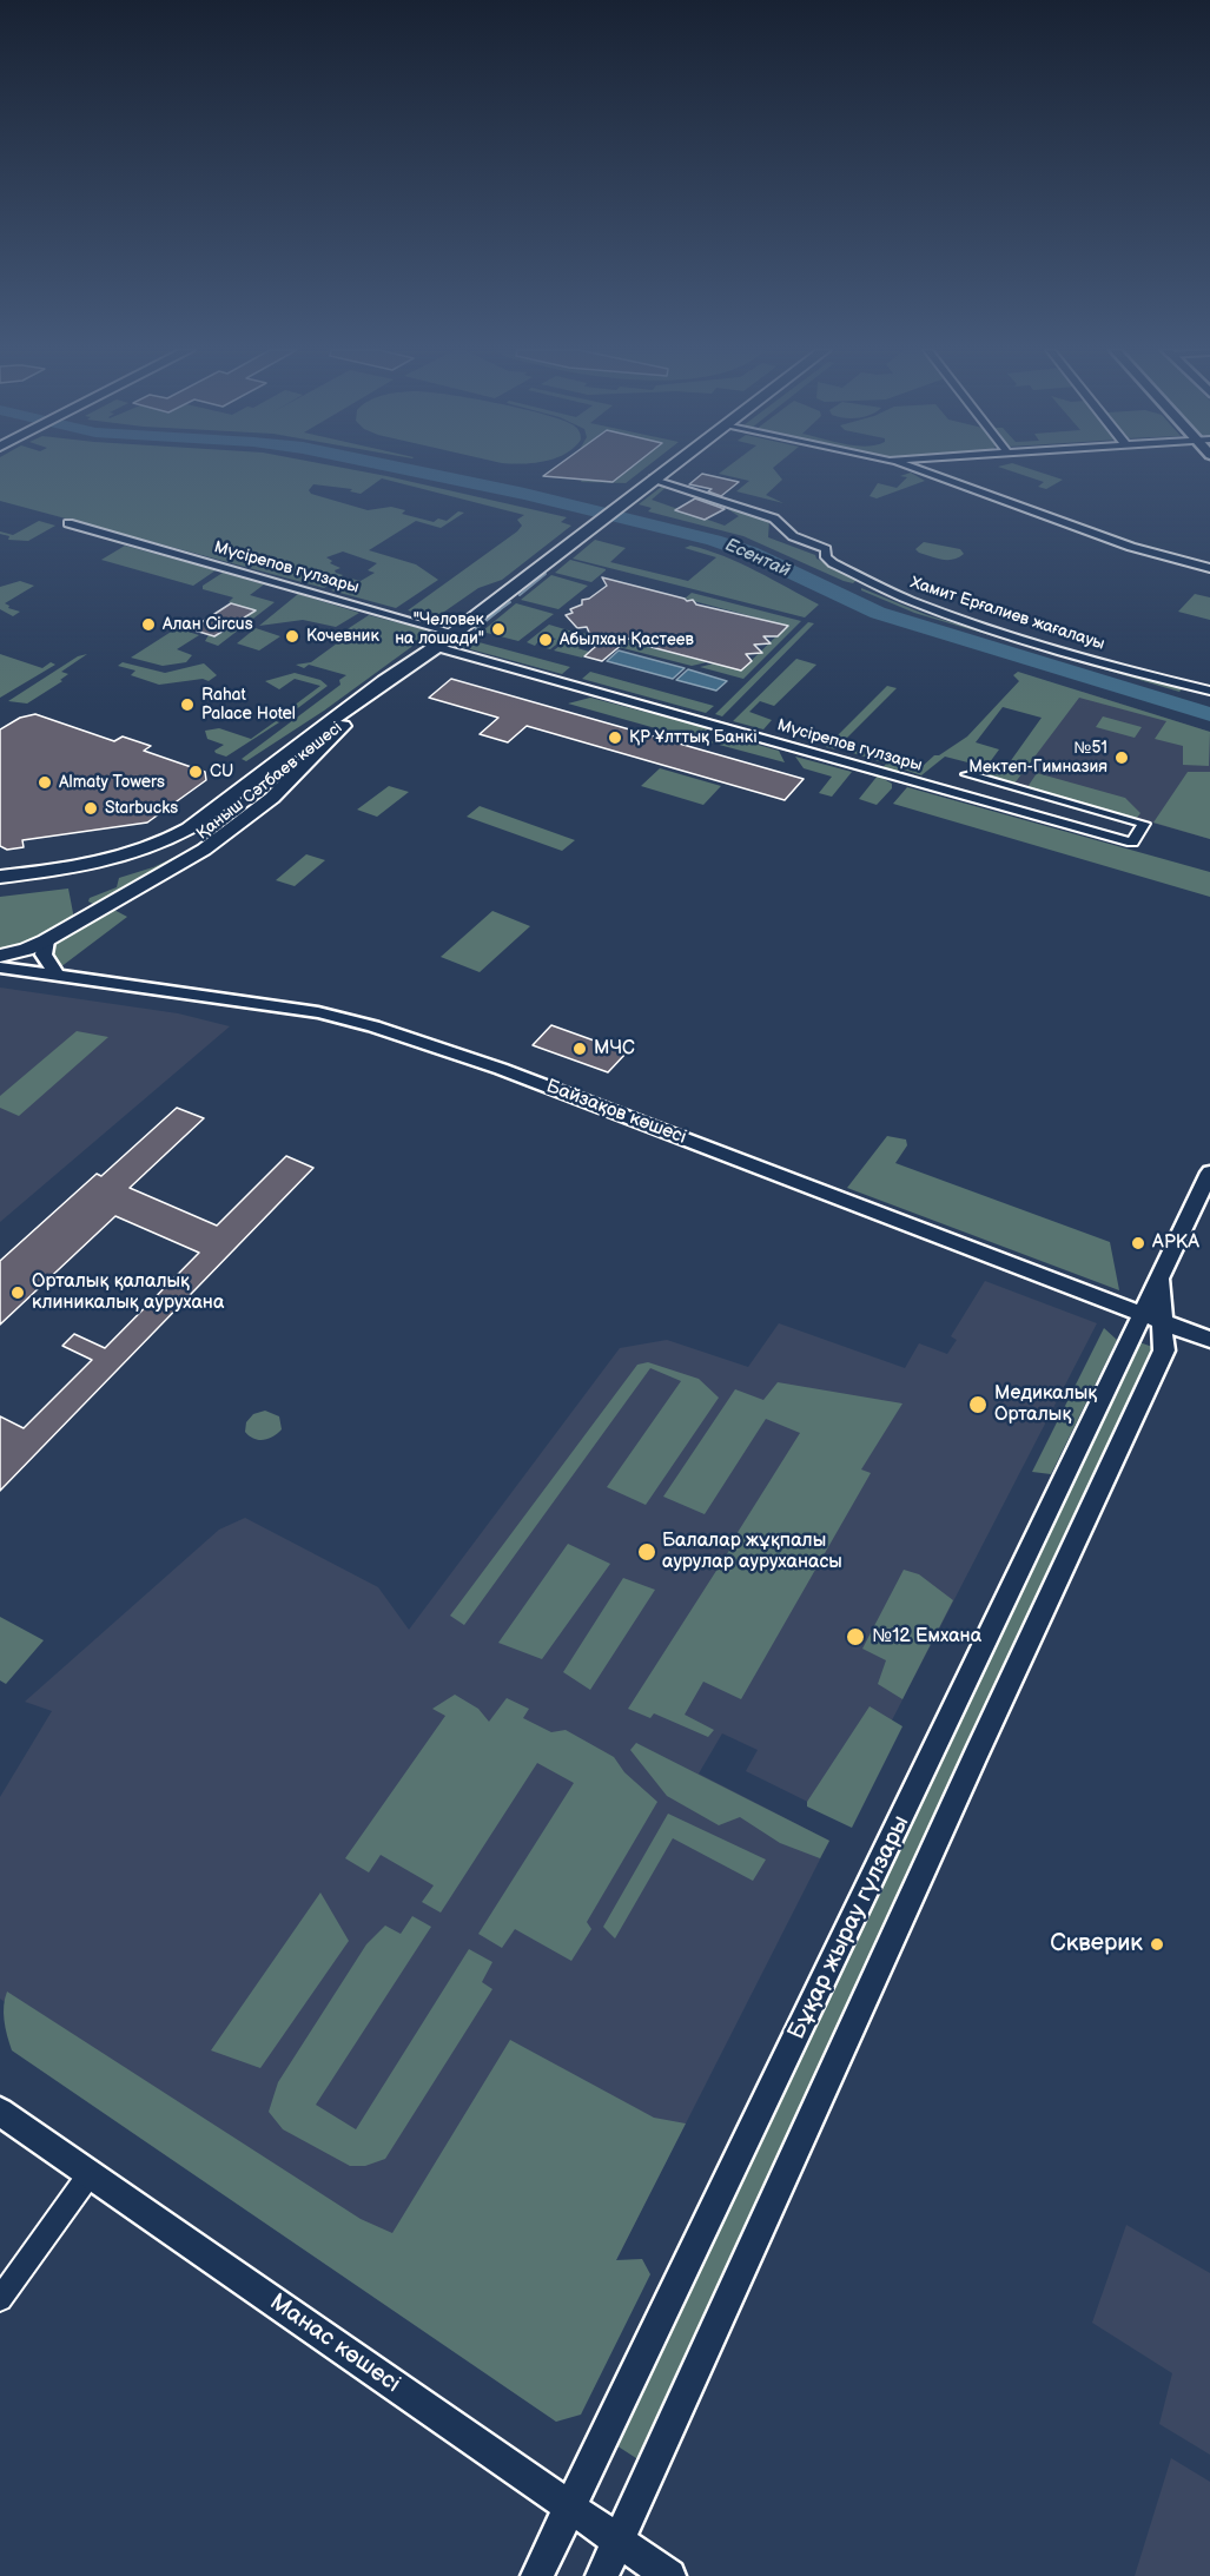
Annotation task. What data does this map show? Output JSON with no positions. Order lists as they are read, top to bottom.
{
  "streets": {
    "main road": ["Қаныш Сәтбаев көшесі"],
    "street": [
      "Мүсірепов гүлзары",
      "Хамит Ерғалиев жағалауы",
      "Байзақов көшесі",
      "Бұқар жырау гүлзары",
      "Манас көшесі"
    ]
  },
  "crossings": [
    ["Мүсірепов гүлзары", "Қаныш Сәтбаев көшесі"],
    ["Хамит Ерғалиев жағалауы", "Қаныш Сәтбаев көшесі"],
    ["Байзақов көшесі", "Бұқар жырау гүлзары"],
    ["Бұқар жырау гүлзары", "Манас көшесі"]
  ],
  "water": ["Есентай"],
  "places": [
    "Алан Circus",
    "\"Человек на лошади\"",
    "Кочевник",
    "Абылхан Қастеев",
    "Rahat Palace Hotel",
    "ҚР Ұлттық Банкі",
    "№51 Мектеп-Гимназия",
    "CU",
    "Almaty Towers",
    "Starbucks",
    "МЧС",
    "АРКА",
    "Орталық қалалық клиникалық аурухана",
    "Медикалық Орталық",
    "Балалар жұқпалы аурулар ауруханасы",
    "№12 Емхана",
    "Скверик"
  ]
}
